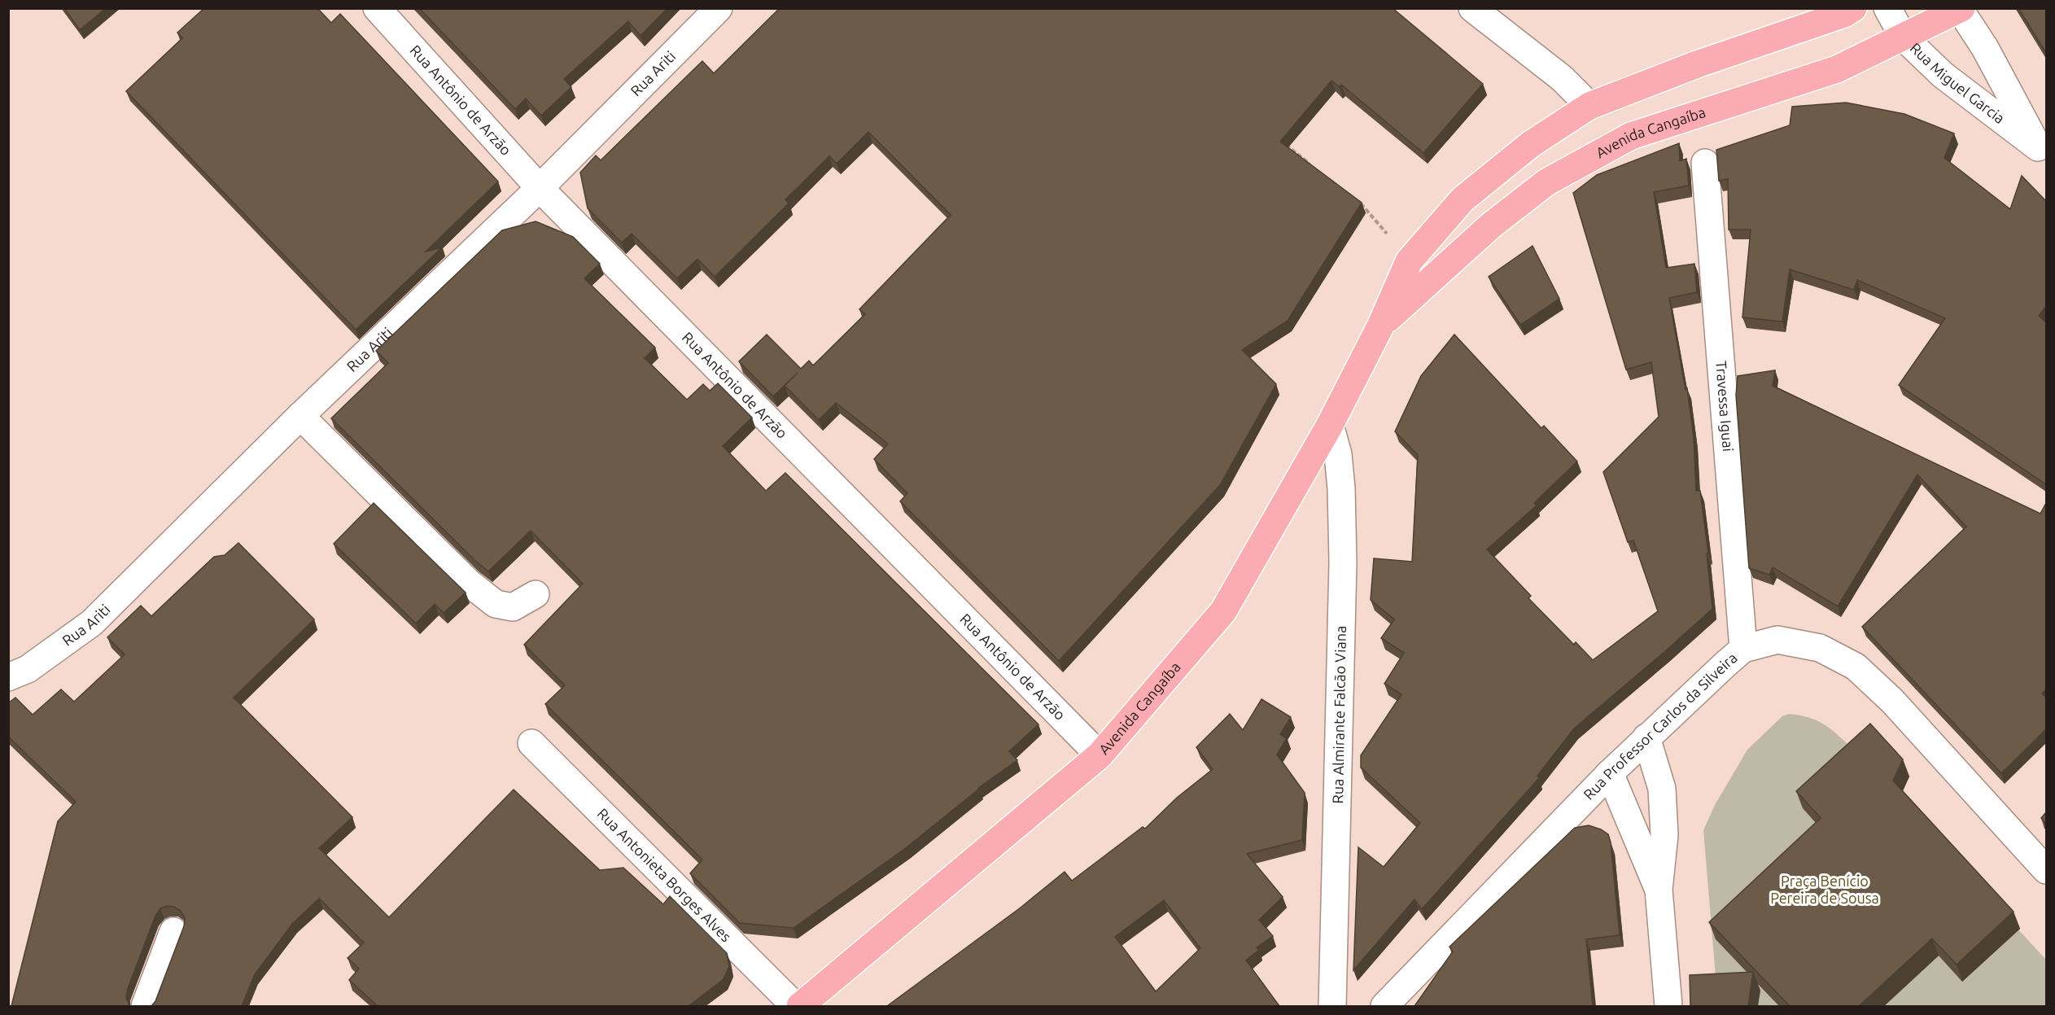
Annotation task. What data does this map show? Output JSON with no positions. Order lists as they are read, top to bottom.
{
  "streets": {
    "main road": ["Avenida Cangaíba"],
    "street": [
      "Rua Ariti",
      "Rua Miguel Garcia",
      "Rua Antônio de Arzão",
      "Travessa Iguai",
      "Rua Almirante Falcão Viana",
      "Rua Professor Carlos da Silveira",
      "Rua Antonieta Borges Alves"
    ]
  },
  "crossings": [
    ["Rua Ariti", "Rua Antônio de Arzão"],
    ["Rua Miguel Garcia", "Avenida Cangaíba"],
    ["Rua Antônio de Arzão", "Avenida Cangaíba"],
    ["Avenida Cangaíba", "Rua Almirante Falcão Viana"],
    ["Travessa Iguai", "Rua Professor Carlos da Silveira"]
  ],
  "parks": ["Praça Benício Pereira de Sousa"]
}
